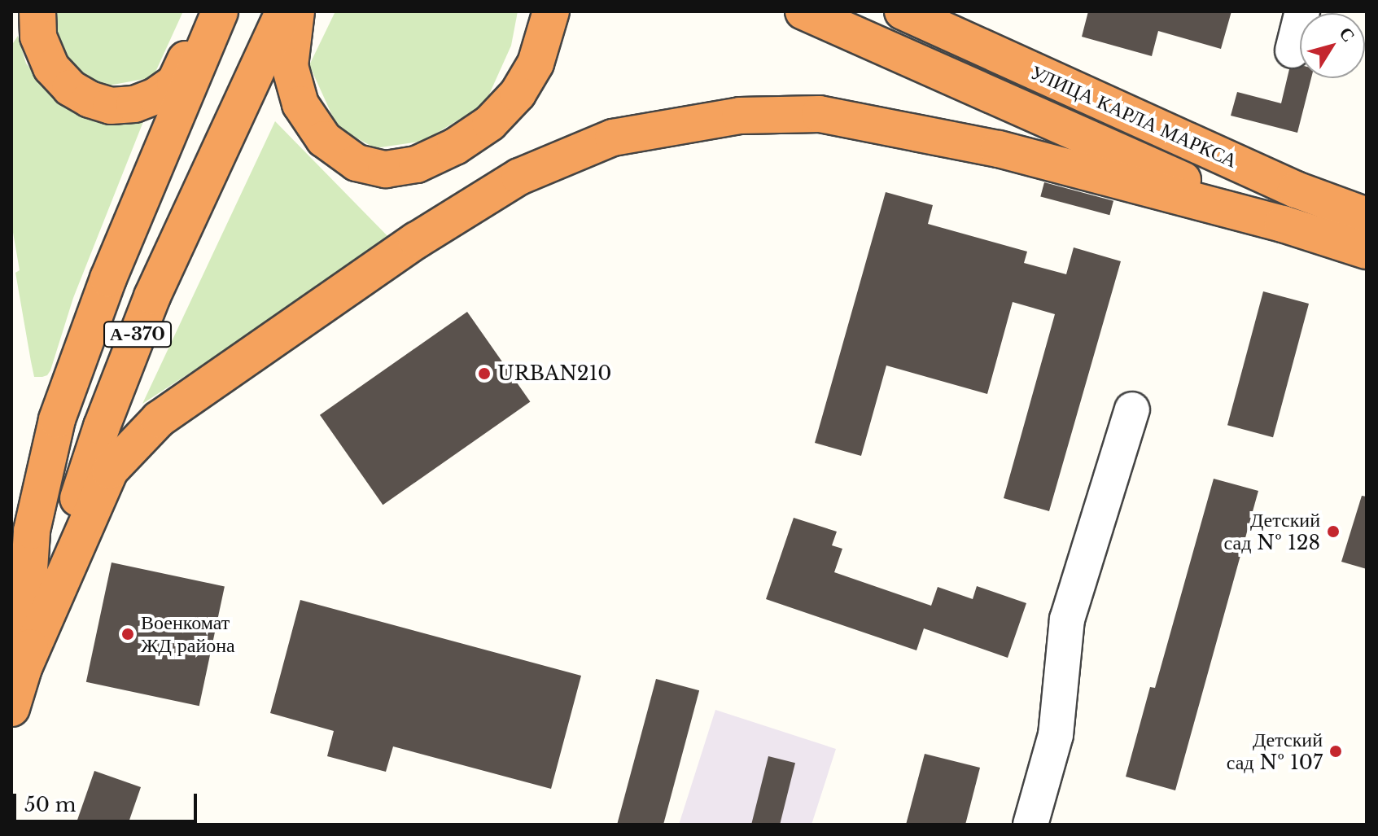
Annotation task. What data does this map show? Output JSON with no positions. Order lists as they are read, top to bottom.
{
  "streets": {
    "highway": ["УЛИЦА КАРЛА МАРКСА", "А-370"]
  },
  "places": [
    "URBAN210",
    "Детский сад № 128",
    "Военкомат ЖД района",
    "Детский сад № 107"
  ],
  "scale_bar": "50 m",
  "north": "top right"
}
